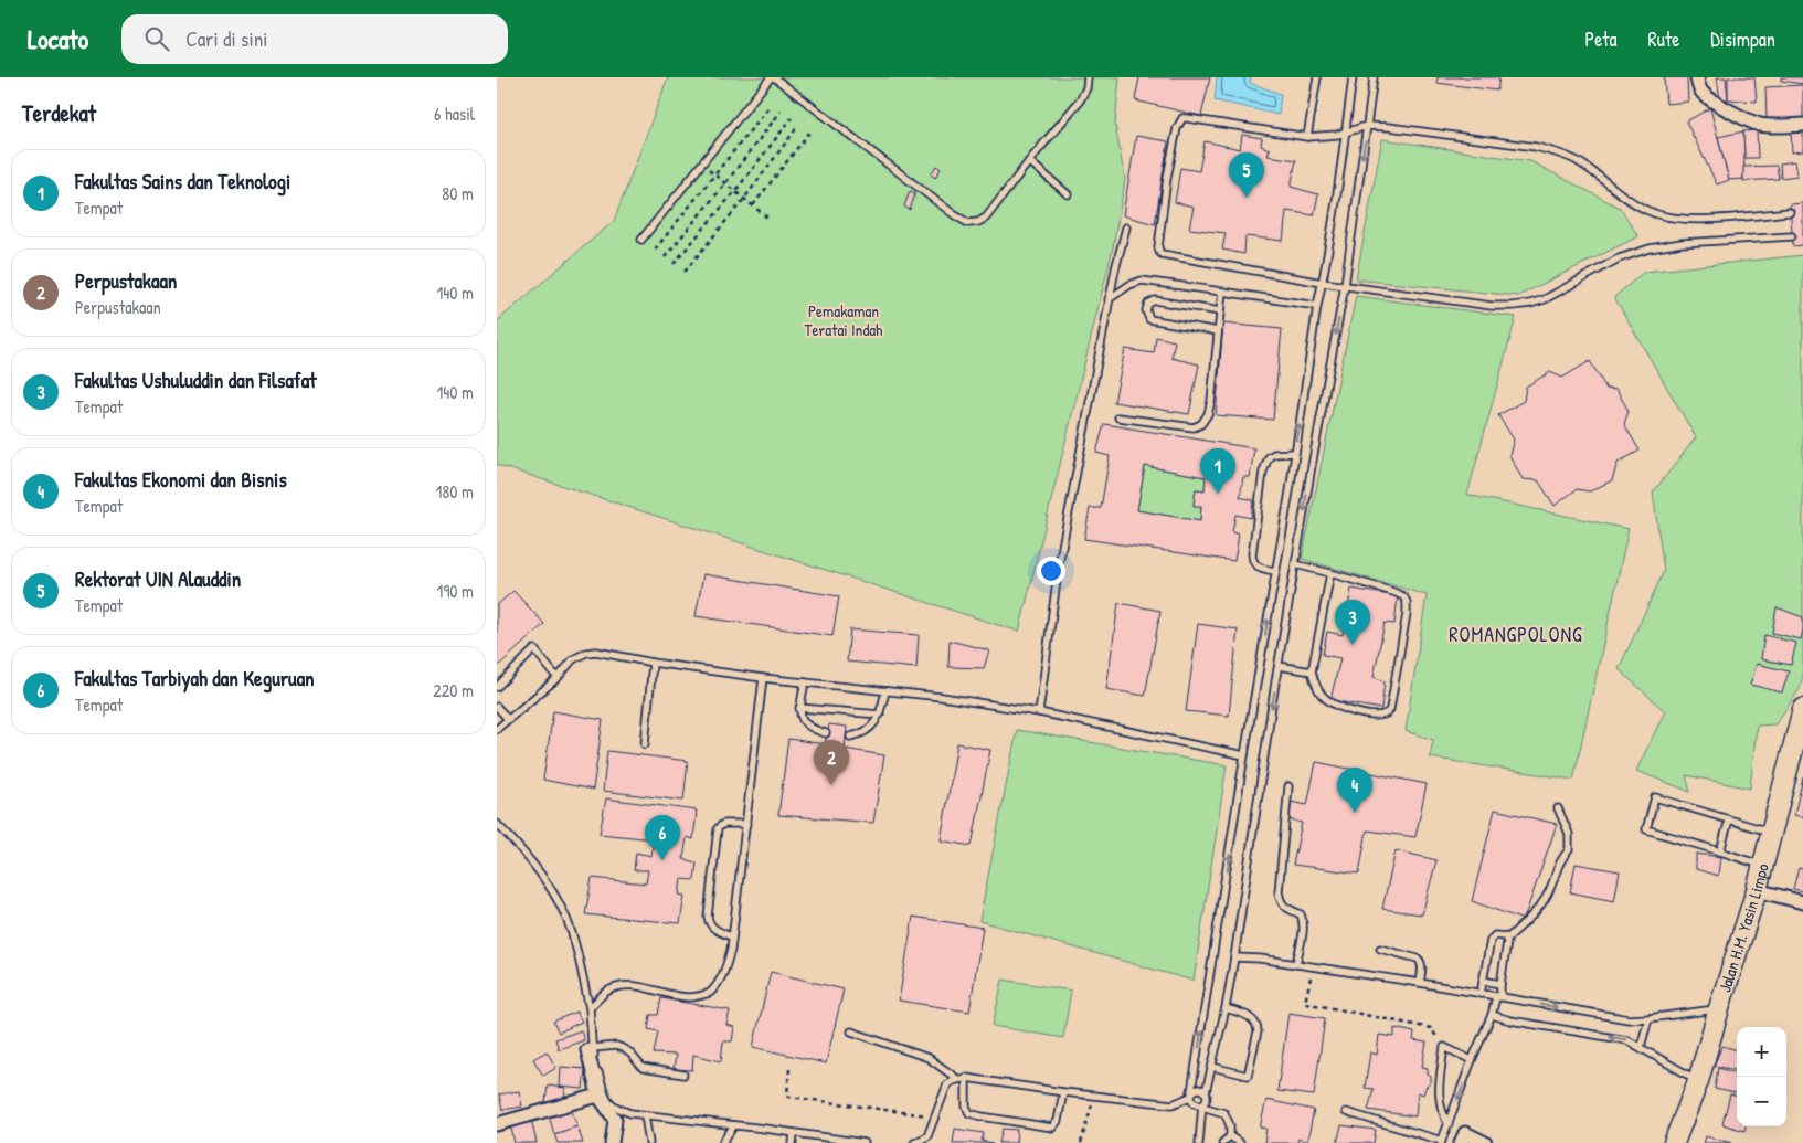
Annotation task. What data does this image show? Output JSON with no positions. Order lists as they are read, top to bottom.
{
  "streets": {
    "main road": ["Jalan H.M. Yasin Limpo"]
  },
  "districts": ["ROMANGPOLONG"],
  "parks": ["Pemakaman Teratai Indah"],
  "page": {
    "header": "Locato",
    "search": "Cari di sini",
    "nav": ["Peta", "Rute", "Disimpan"],
    "heading": ["Terdekat", "6 hasil"],
    "list": [
      {
        "mark": "1",
        "name": "Fakultas Sains dan Teknologi",
        "note": "Tempat",
        "value": "80 m"
      },
      {
        "mark": "2",
        "name": "Perpustakaan",
        "note": "Perpustakaan",
        "value": "140 m"
      },
      {
        "mark": "3",
        "name": "Fakultas Ushuluddin dan Filsafat",
        "note": "Tempat",
        "value": "140 m"
      },
      {
        "mark": "4",
        "name": "Fakultas Ekonomi dan Bisnis",
        "note": "Tempat",
        "value": "180 m"
      },
      {
        "mark": "5",
        "name": "Rektorat UIN Alauddin",
        "note": "Tempat",
        "value": "190 m"
      },
      {
        "mark": "6",
        "name": "Fakultas Tarbiyah dan Keguruan",
        "note": "Tempat",
        "value": "220 m"
      }
    ],
    "pins": [
      "5",
      "1",
      "3",
      "2",
      "4",
      "6"
    ],
    "map_buttons": ["+", "−"]
  }
}
